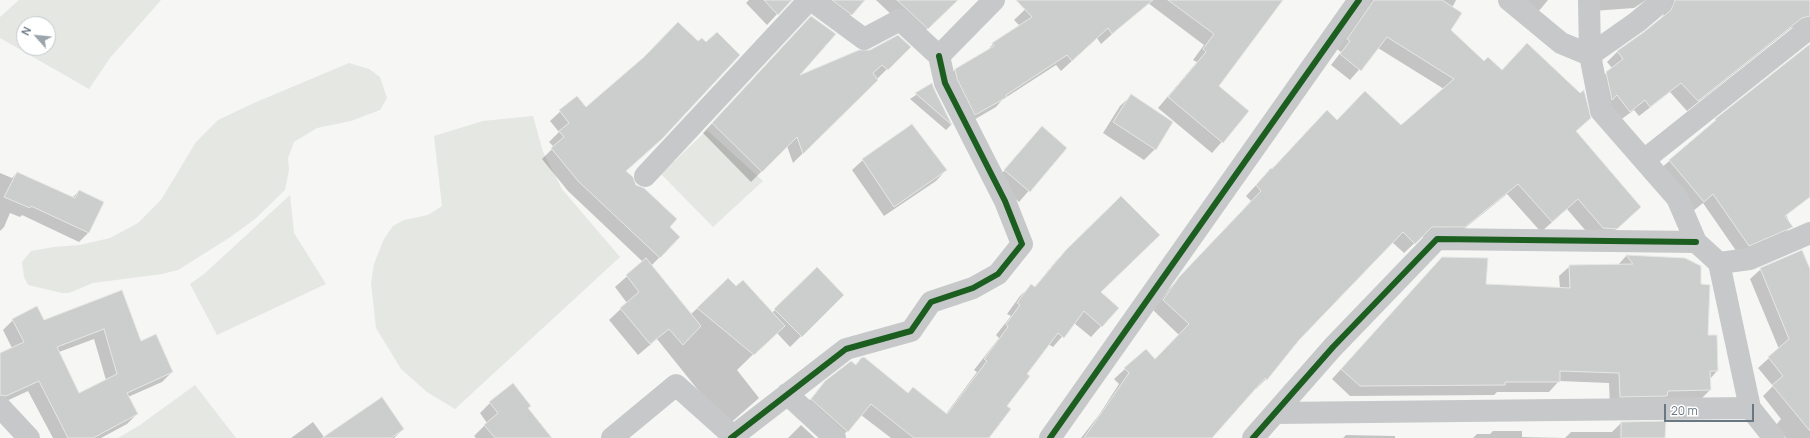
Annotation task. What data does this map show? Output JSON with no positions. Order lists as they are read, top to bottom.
{
  "scale_bar": "20 m",
  "north": "top left"
}
